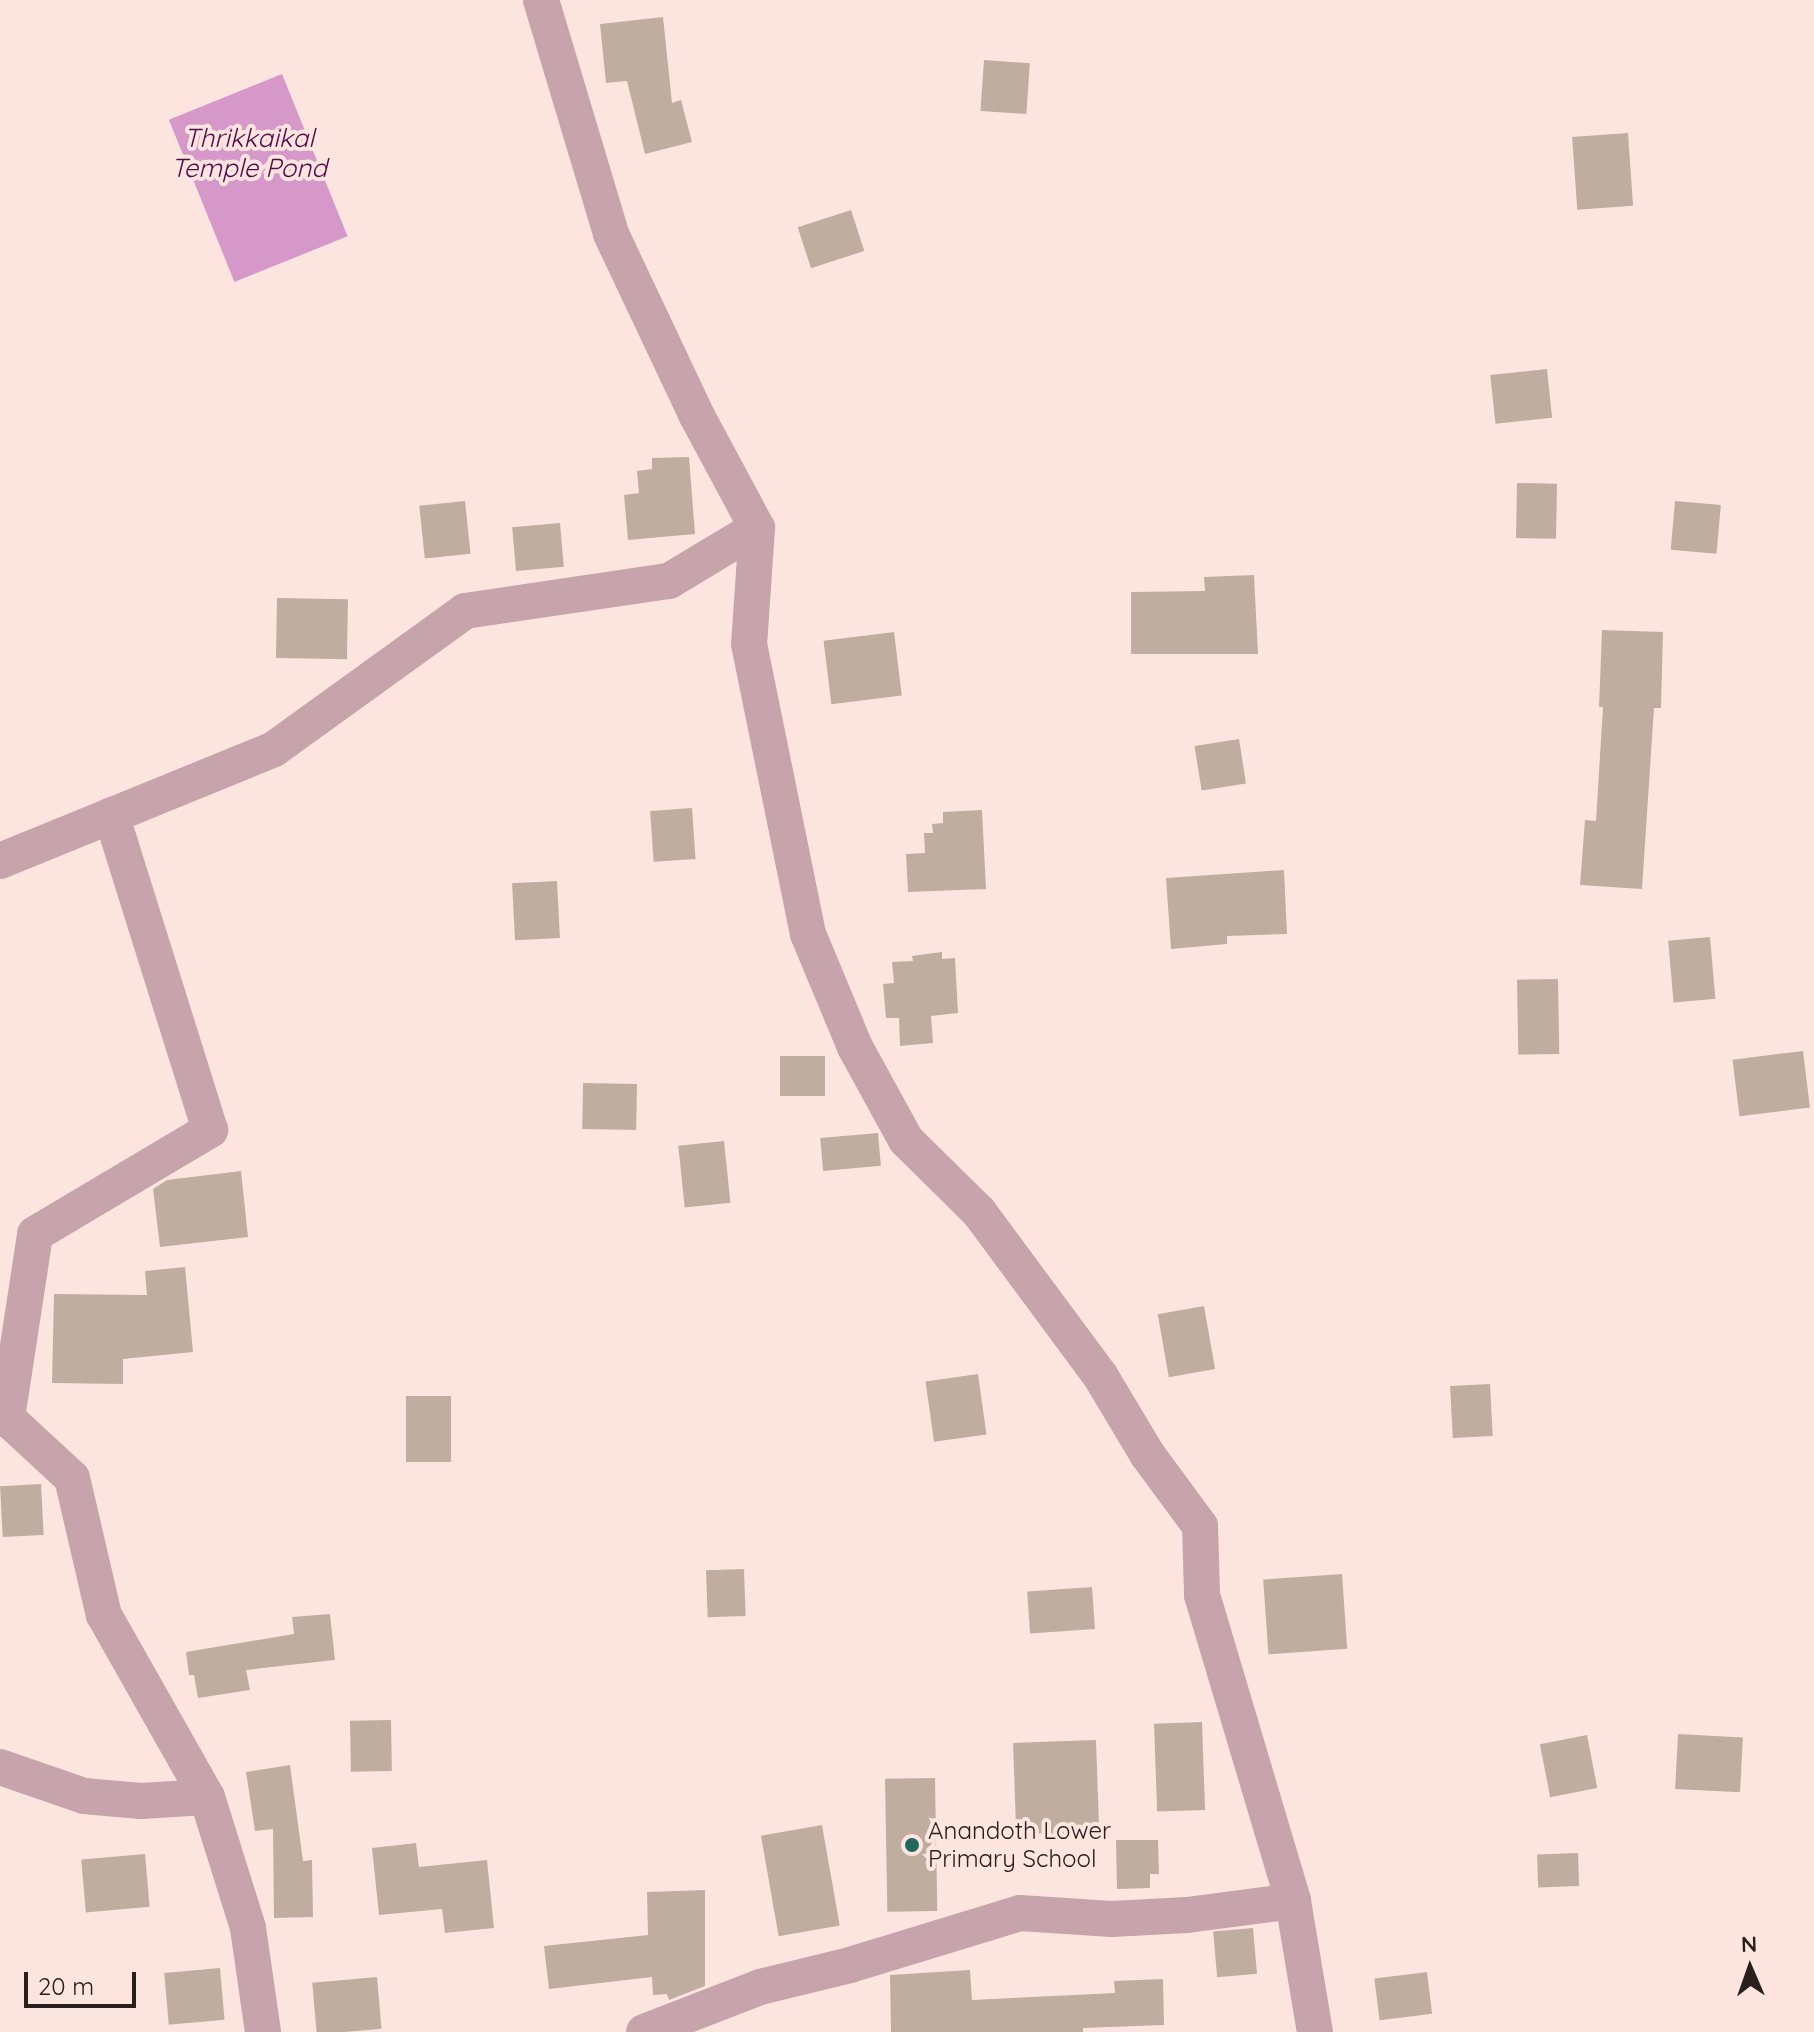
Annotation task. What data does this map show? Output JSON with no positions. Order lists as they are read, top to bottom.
{
  "water": ["Thrikkaikal Temple Pond"],
  "places": ["Anandoth Lower Primary School"],
  "scale_bar": "20 m",
  "north": "top"
}
